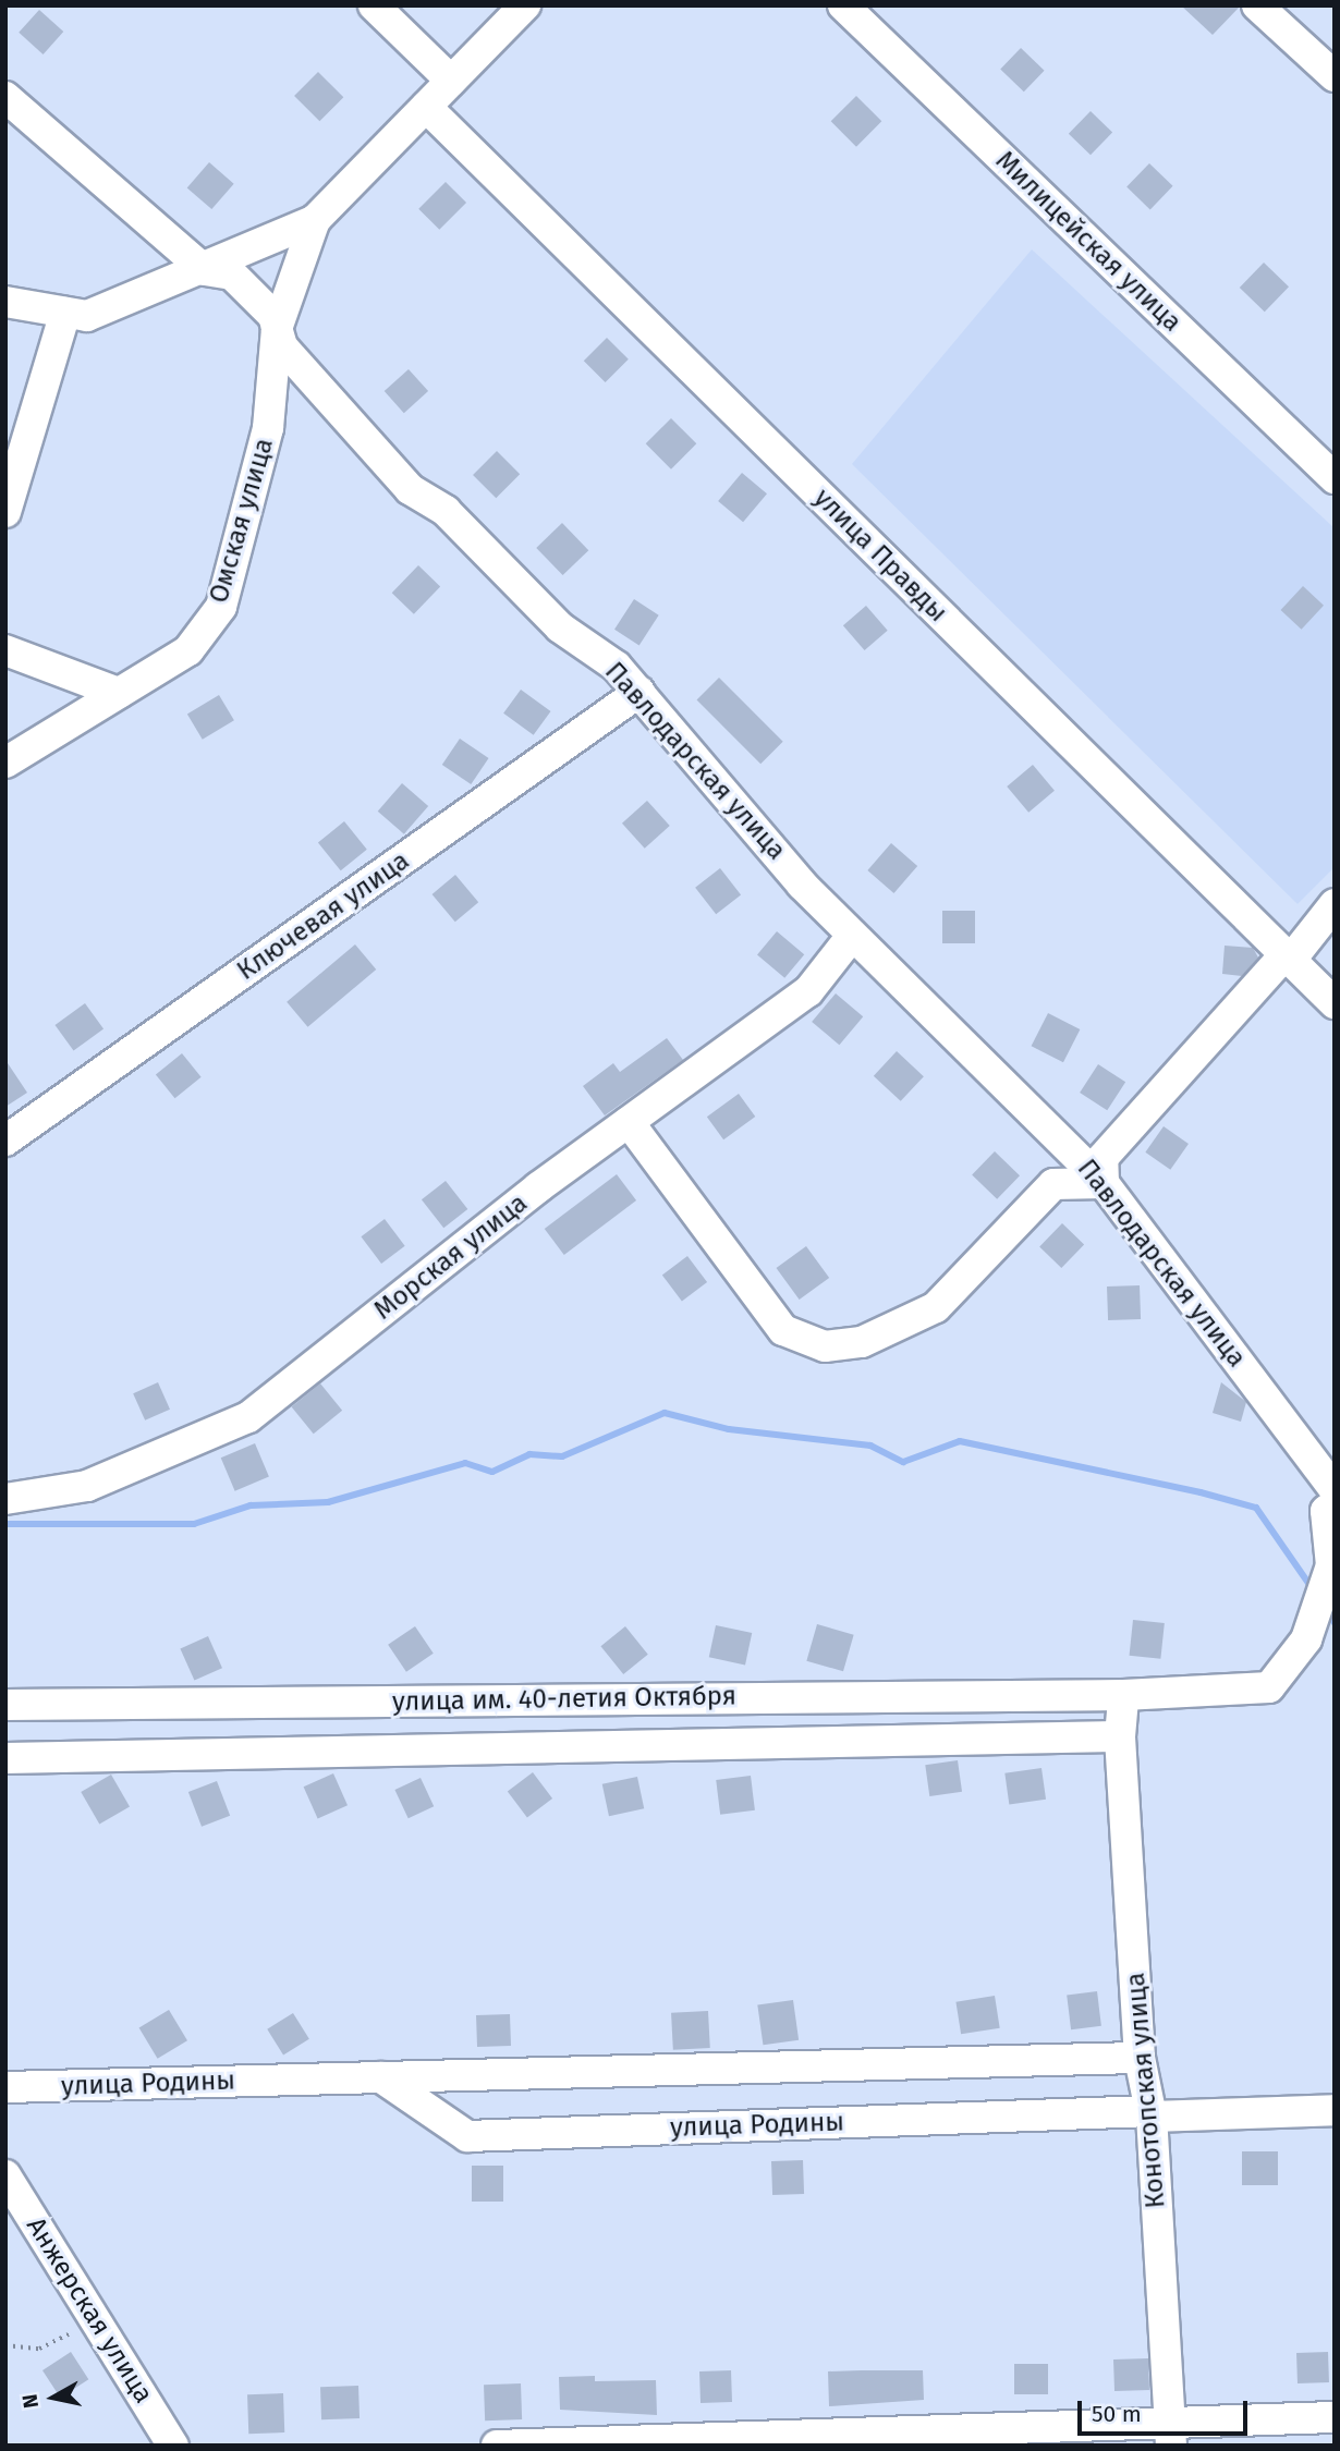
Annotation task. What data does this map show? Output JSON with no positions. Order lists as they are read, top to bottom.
{
  "streets": {
    "street": [
      "Милицейская улица",
      "Омская улица",
      "улица Правды",
      "Павлодарская улица",
      "Ключевая улица",
      "Морская улица",
      "улица им. 40-летия Октября",
      "улица Родины",
      "Конотопская улица",
      "Анжерская улица"
    ]
  },
  "crossings": [
    ["Омская улица", "Павлодарская улица"],
    ["Павлодарская улица", "Ключевая улица"],
    ["Павлодарская улица", "Морская улица"],
    ["улица им. 40-летия Октября", "Конотопская улица"],
    ["улица Родины", "Конотопская улица"]
  ],
  "scale_bar": "50 m",
  "north": "left"
}
